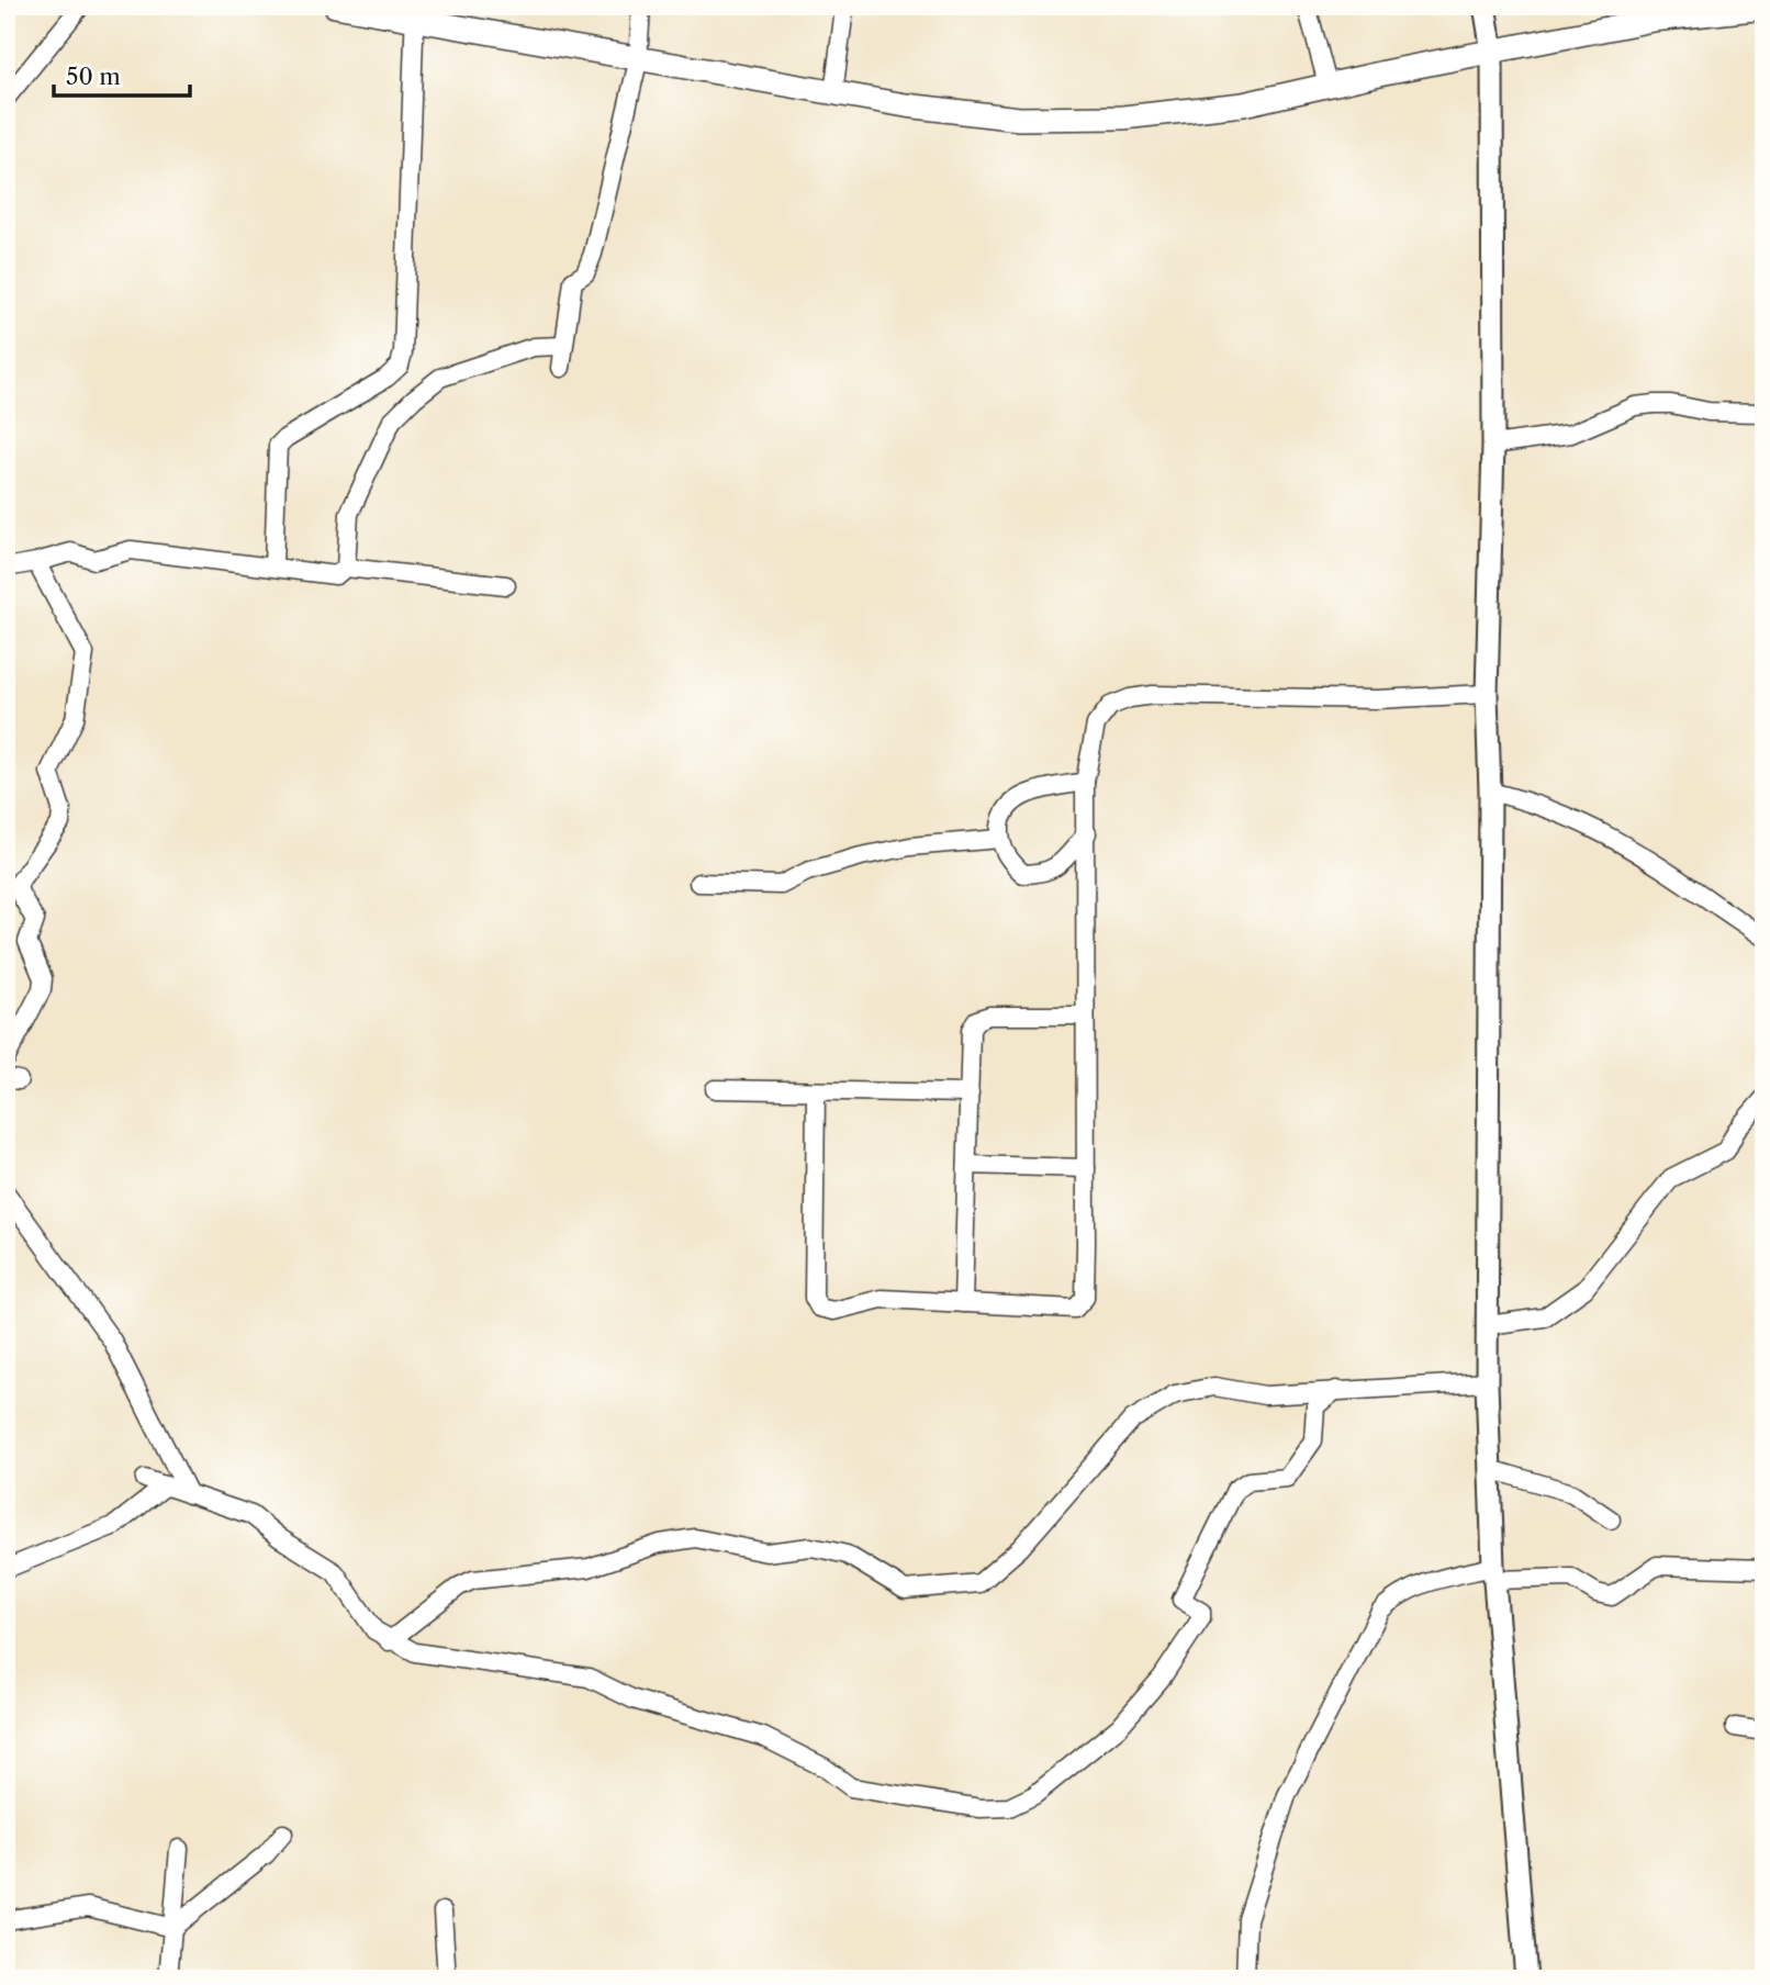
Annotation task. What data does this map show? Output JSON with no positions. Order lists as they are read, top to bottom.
{
  "scale_bar": "50 m"
}
